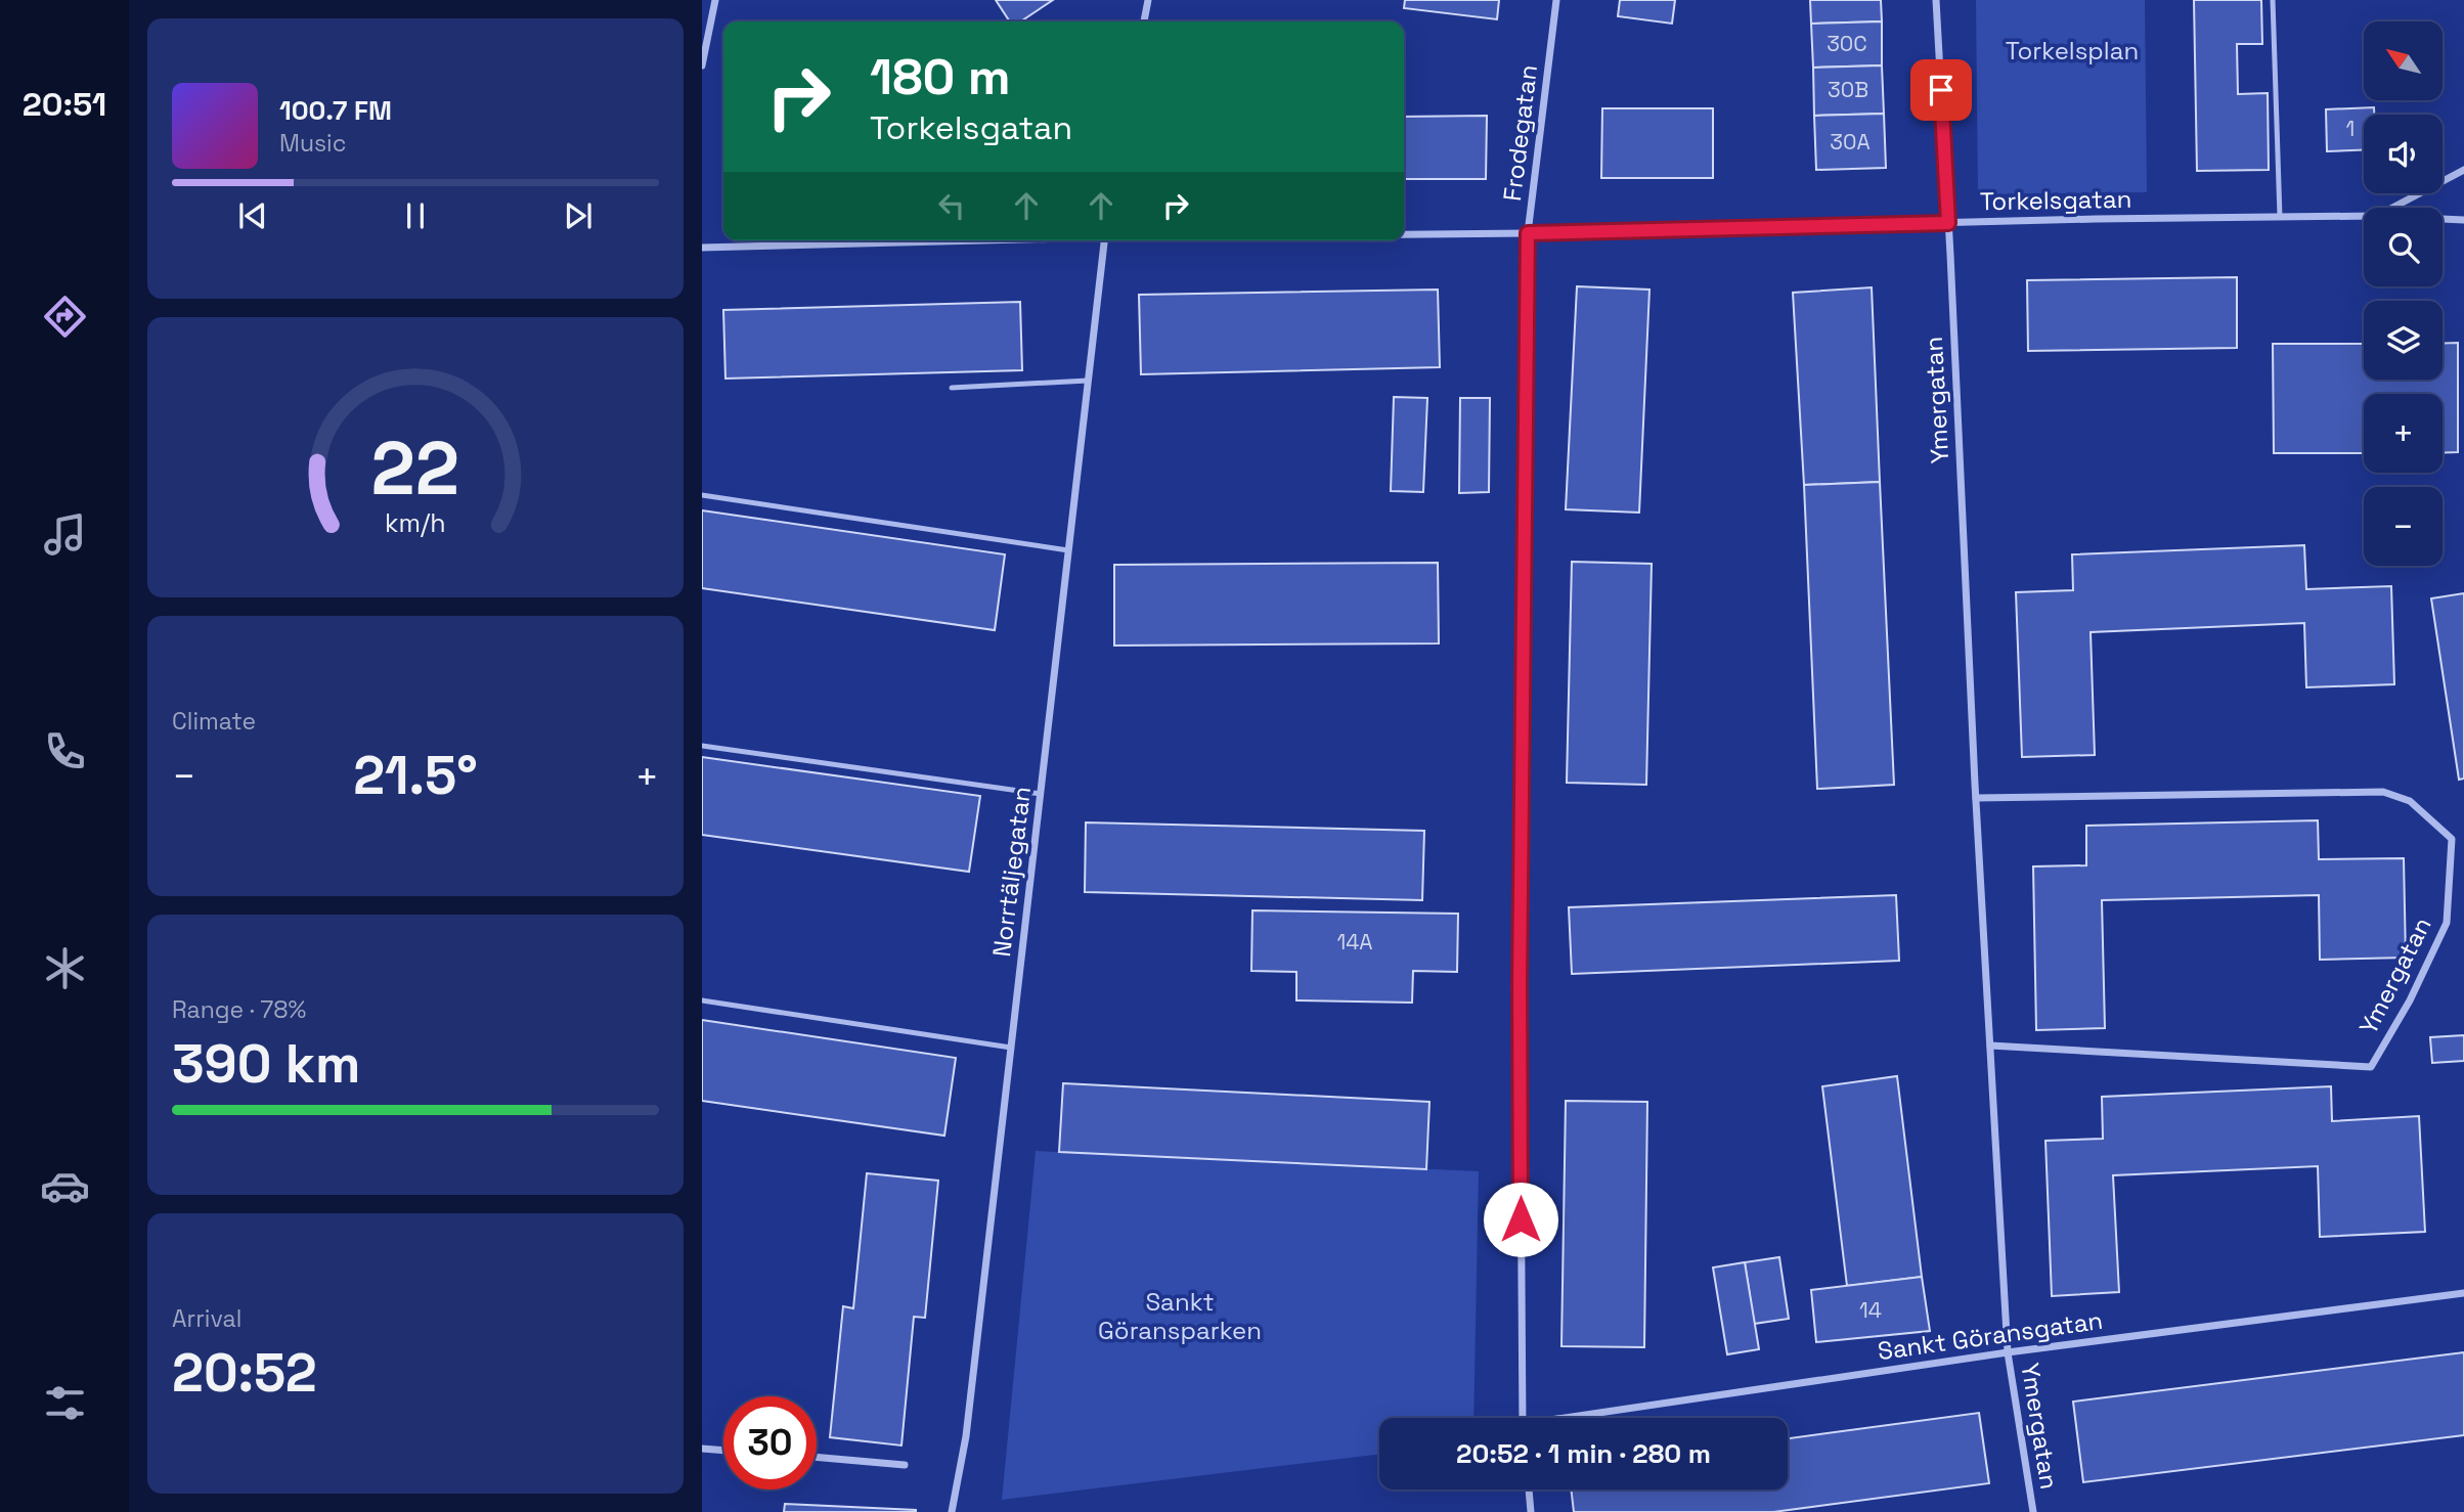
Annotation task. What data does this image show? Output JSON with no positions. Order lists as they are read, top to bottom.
{
  "streets": {
    "street": [
      "Frodegatan",
      "Torkelsgatan",
      "Ymergatan",
      "Norrtäljegatan",
      "Sankt Göransgatan"
    ]
  },
  "crossings": [
    ["Frodegatan", "Torkelsgatan"],
    ["Torkelsgatan", "Ymergatan"],
    ["Ymergatan", "Sankt Göransgatan"]
  ],
  "parks": ["Torkelsplan", "Sankt Göransparken"],
  "house_numbers": [
    "30C",
    "30B",
    "1",
    "30A",
    "14A",
    "14"
  ],
  "north": "top left",
  "page": {
    "tabs": "20:51",
    "map_buttons": ["+", "−"],
    "turn": ["180 m", "Torkelsgatan"],
    "song": ["100.7 FM", "Music"],
    "tile": [
      "Climate",
      ["Range · 78%", "390 km"],
      ["Arrival", "20:52"]
    ],
    "heat": ["−", "21.5°", "+"],
    "limit": "30",
    "trip": "20:52 · 1 min · 280 m",
    "gauge": ["22", "km/h"]
  }
}
